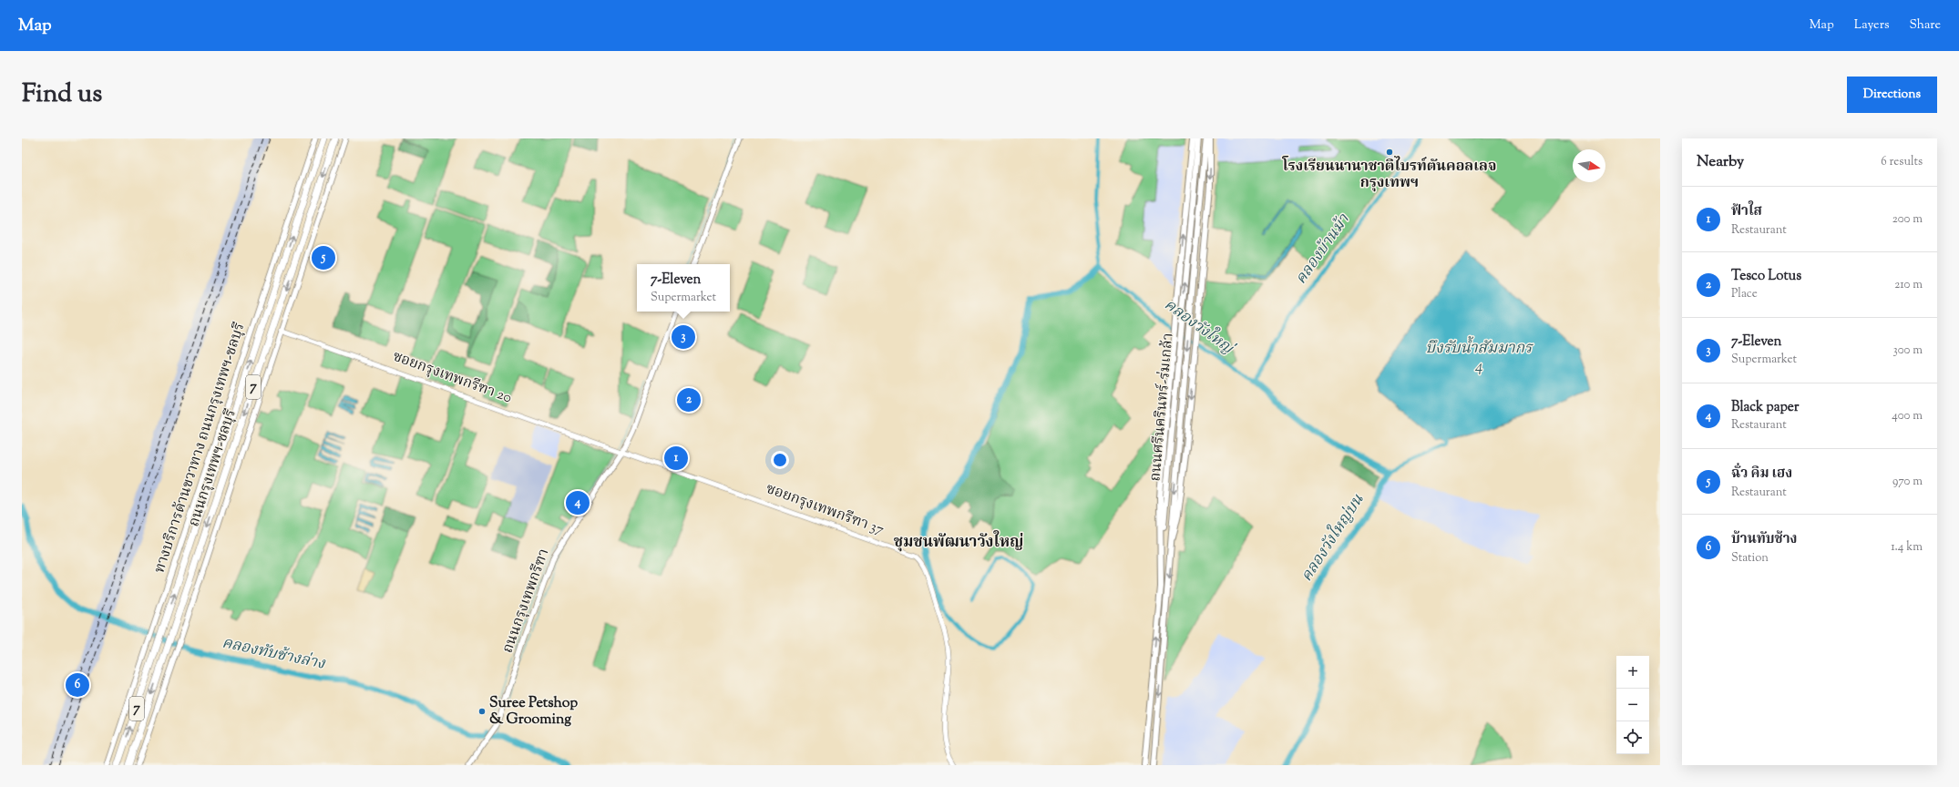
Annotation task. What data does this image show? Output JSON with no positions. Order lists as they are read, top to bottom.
{
  "streets": {
    "highway": ["7", "ถนนกรุงเทพฯ-ชลบุรี"],
    "main road": ["ถนนศรีนครินทร์-ร่มเกล้า", "ทางบริการด้านขวาทาง ถนนกรุงเทพฯ-ชลบุรี", "ถนนกรุงเทพกรีฑา"],
    "street": ["ซอยกรุงเทพกรีฑา 20", "ซอยกรุงเทพกรีฑา 37"]
  },
  "crossings": [
    ["ซอยกรุงเทพกรีฑา 20", "ซอยกรุงเทพกรีฑา 37"],
    ["ซอยกรุงเทพกรีฑา 20", "ถนนกรุงเทพกรีฑา"],
    ["ซอยกรุงเทพกรีฑา 37", "ถนนกรุงเทพกรีฑา"]
  ],
  "districts": ["ชุมชนพัฒนาวังใหญ่"],
  "water": [
    "คลองบ้านม้า",
    "คลองวังใหญ่",
    "บึงรับน้ำสัมมากร 4",
    "คลองวังใหญ่บน",
    "คลองทับช้างล่าง"
  ],
  "places": ["โรงเรียนนานาชาติไบรท์ตันคอลเลจ กรุงเทพฯ", "Suree Petshop & Grooming"],
  "north": "right",
  "page": {
    "header": "Map",
    "nav": ["Map", "Layers", "Share"],
    "title": "Find us",
    "buttons": "Directions",
    "heading": ["Nearby", "6 results"],
    "list": [
      {
        "mark": "1",
        "name": "ฟ้าใส",
        "note": "Restaurant",
        "value": "200 m"
      },
      {
        "mark": "2",
        "name": "Tesco Lotus",
        "note": "Place",
        "value": "210 m"
      },
      {
        "mark": "3",
        "name": "7-Eleven",
        "note": "Supermarket",
        "value": "300 m"
      },
      {
        "mark": "4",
        "name": "Black paper",
        "note": "Restaurant",
        "value": "400 m"
      },
      {
        "mark": "5",
        "name": "ฉั่ว คิม เฮง",
        "note": "Restaurant",
        "value": "970 m"
      },
      {
        "mark": "6",
        "name": "บ้านทับช้าง",
        "note": "Station",
        "value": "1.4 km"
      }
    ],
    "pins": [
      "5",
      "3",
      "2",
      "1",
      "4",
      "6"
    ],
    "popup": ["7-Eleven", "Supermarket"],
    "map_buttons": ["+", "−"]
  }
}
